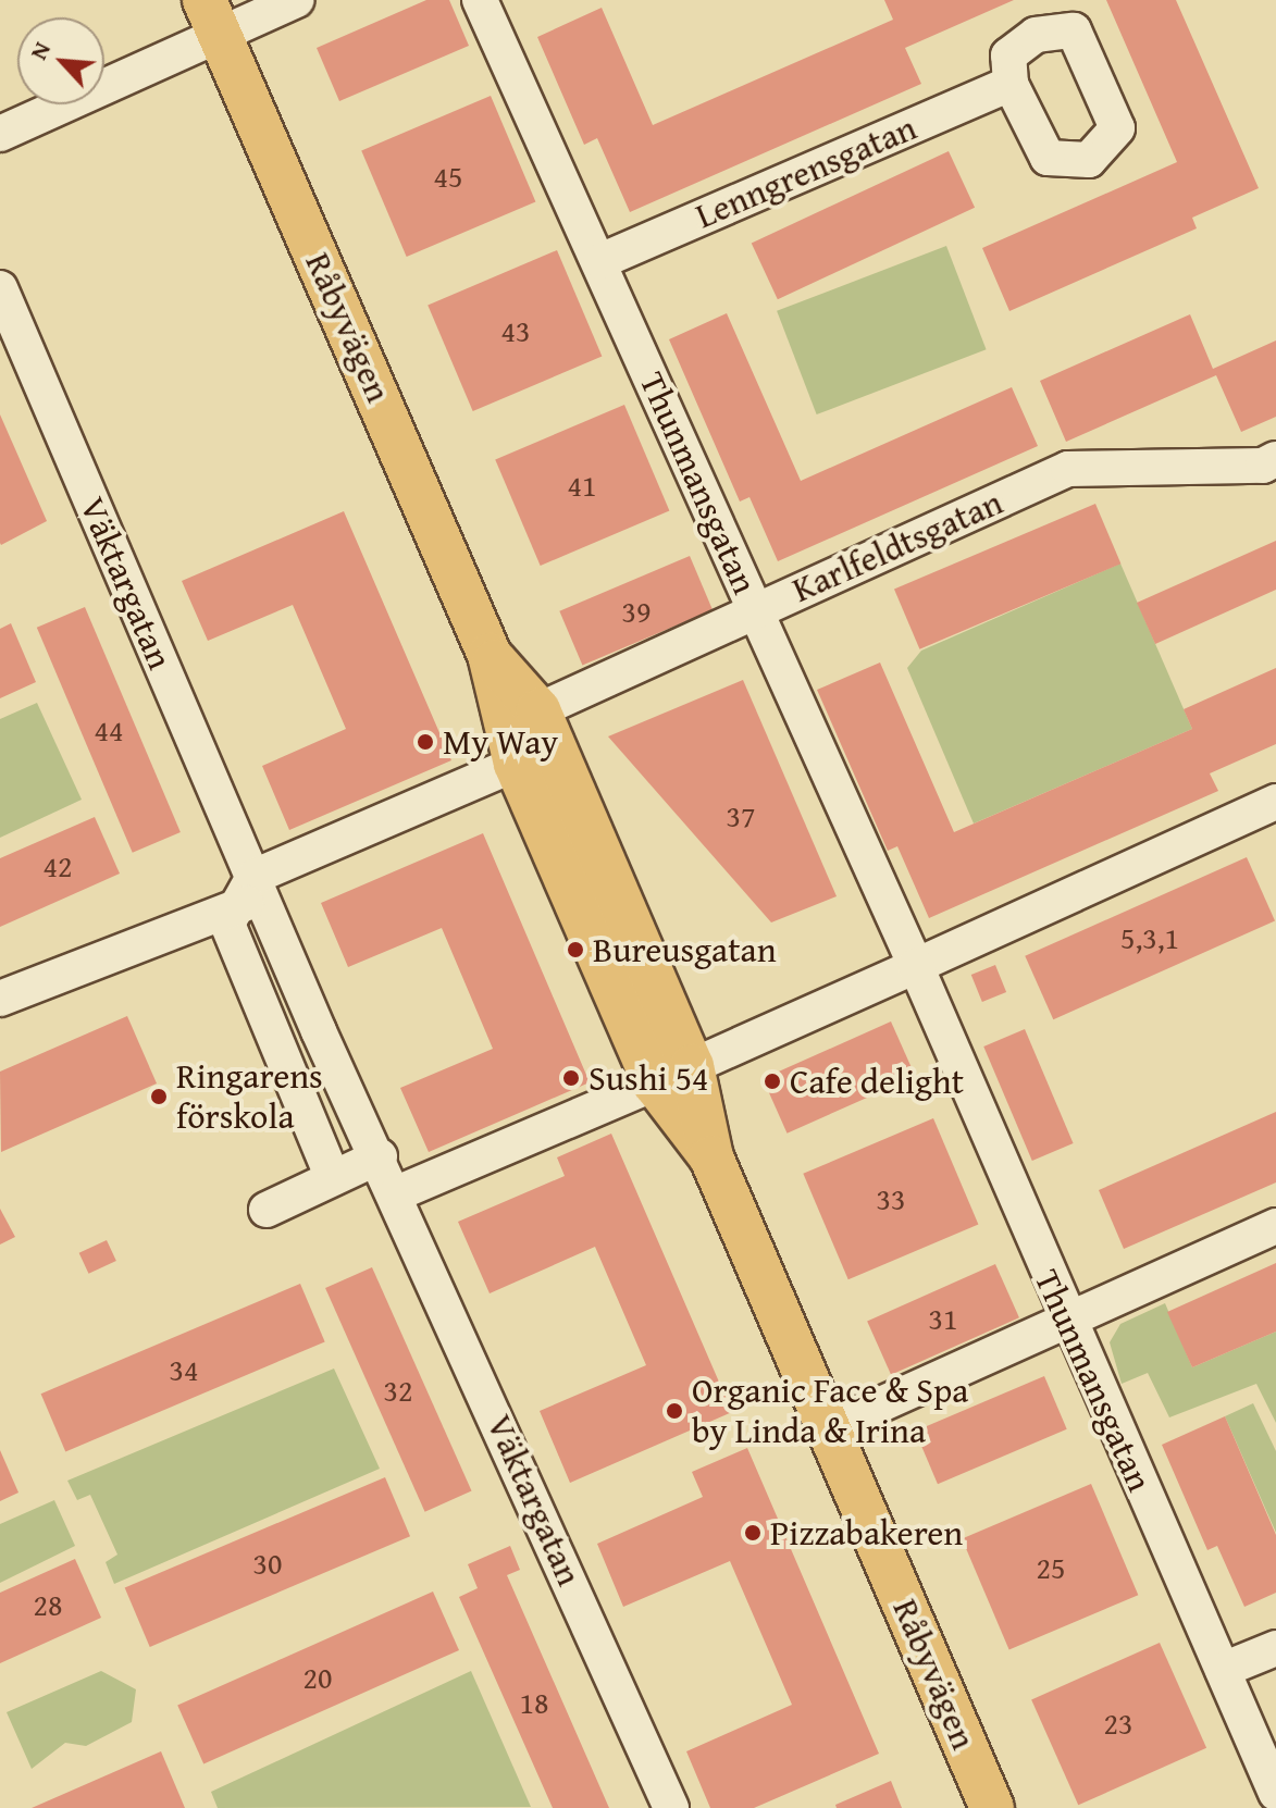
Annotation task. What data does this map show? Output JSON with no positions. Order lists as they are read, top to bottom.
{
  "streets": {
    "main road": ["Råbyvägen"],
    "street": [
      "Lenngrensgatan",
      "Thunmansgatan",
      "Karlfeldtsgatan",
      "Väktargatan"
    ]
  },
  "crossings": [
    ["Lenngrensgatan", "Thunmansgatan"],
    ["Råbyvägen", "Karlfeldtsgatan"],
    ["Thunmansgatan", "Karlfeldtsgatan"]
  ],
  "places": [
    "My Way",
    "Bureusgatan",
    "Sushi 54",
    "Cafe delight",
    "Ringarens förskola",
    "Organic Face & Spa by Linda & Irina",
    "Pizzabakeren"
  ],
  "house_numbers": [
    "45",
    "43",
    "41",
    "39",
    "44",
    "37",
    "42",
    "5,3,1",
    "33",
    "31",
    "34",
    "32",
    "30",
    "25",
    "28",
    "20",
    "18",
    "23"
  ],
  "north": "top left"
}
